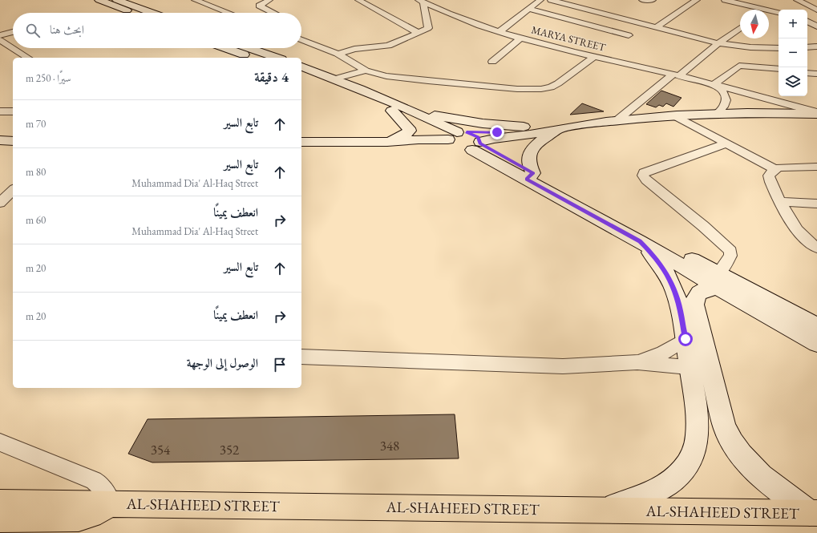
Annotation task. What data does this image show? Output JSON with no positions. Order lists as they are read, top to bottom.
{
  "streets": {
    "highway": ["AL-SHAHEED STREET"],
    "street": ["MARYA STREET"]
  },
  "house_numbers": ["348", "354", "352"],
  "north": "bottom",
  "page": {
    "map_buttons": ["+", "−"],
    "search": "ابحث هنا",
    "heading": ["4 دقيقة", "سيرًا · 250 m"],
    "list": [
      ["تابع السير", "70 m"],
      ["تابع السير", "Muhammad Dia' Al-Haq Street", "80 m"],
      ["انعطف يمينًا", "Muhammad Dia' Al-Haq Street", "60 m"],
      ["تابع السير", "20 m"],
      ["انعطف يمينًا", "20 m"],
      "الوصول إلى الوجهة"
    ]
  }
}
